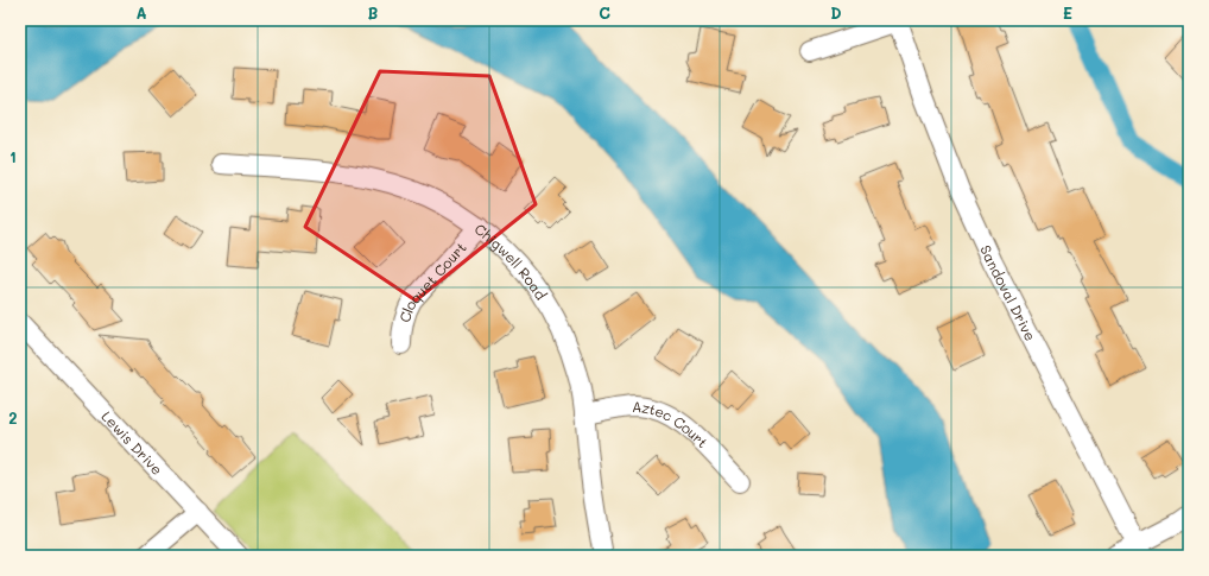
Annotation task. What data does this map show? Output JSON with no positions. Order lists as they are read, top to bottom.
{
  "streets": {
    "street": [
      "Chigwell Road",
      "Cloquet Court",
      "Sandoval Drive",
      "Aztec Court",
      "Lewis Drive"
    ]
  },
  "crossings": [
    ["Chigwell Road", "Cloquet Court"],
    ["Chigwell Road", "Aztec Court"]
  ],
  "grid": {
    "columns": [
      "A",
      "B",
      "C",
      "D",
      "E"
    ],
    "rows": ["1", "2"]
  }
}
